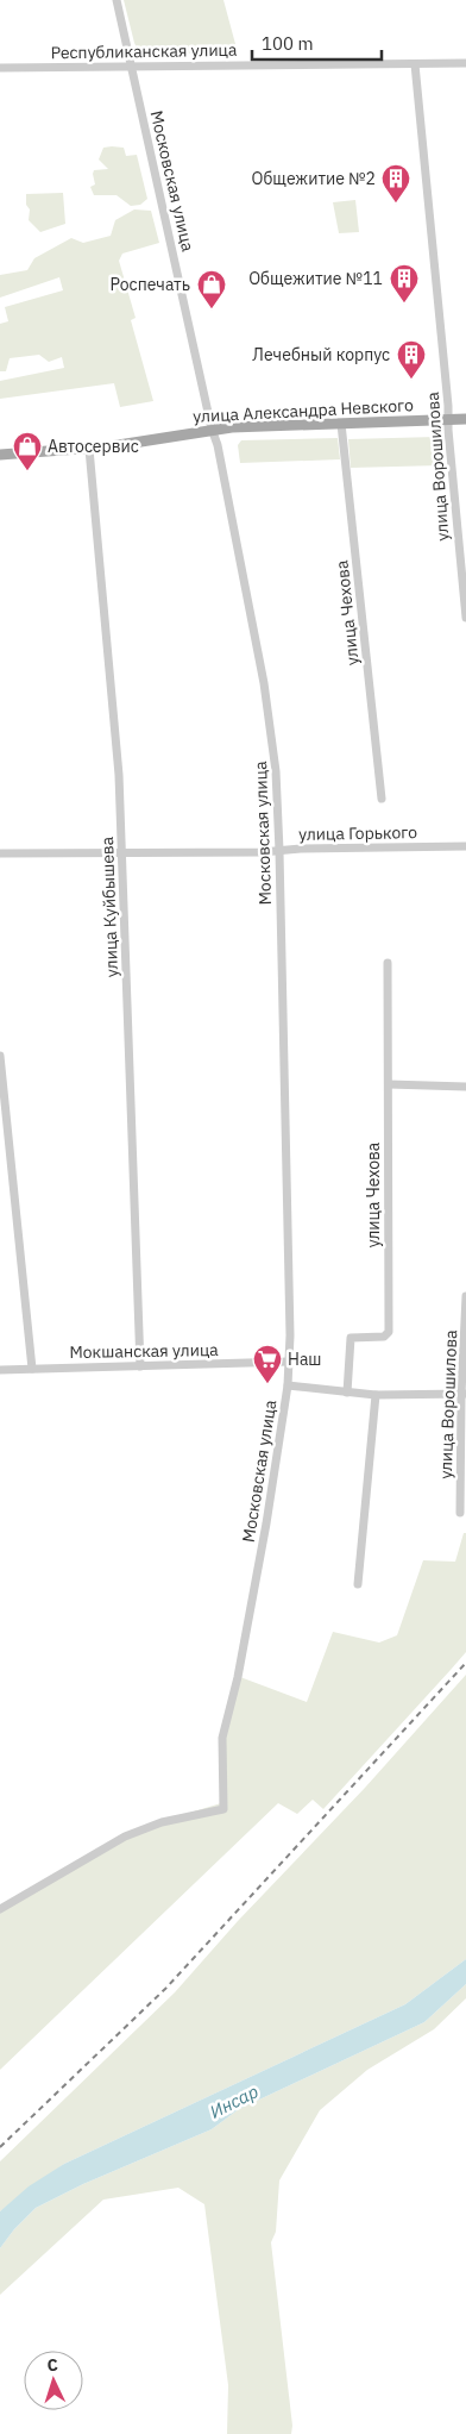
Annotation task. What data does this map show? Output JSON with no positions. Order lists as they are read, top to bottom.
{
  "streets": {
    "main road": ["улица Александра Невского"],
    "street": [
      "Республиканская улица",
      "Московская улица",
      "улица Ворошилова",
      "улица Чехова",
      "улица Горького",
      "улица Куйбышева",
      "Мокшанская улица"
    ]
  },
  "crossings": [
    ["Республиканская улица", "Московская улица"],
    ["Республиканская улица", "улица Ворошилова"],
    ["Московская улица", "улица Александра Невского"],
    ["Московская улица", "улица Горького"],
    ["Московская улица", "Мокшанская улица"],
    ["улица Александра Невского", "улица Ворошилова"],
    ["улица Александра Невского", "улица Чехова"],
    ["улица Александра Невского", "улица Куйбышева"],
    ["улица Горького", "улица Куйбышева"],
    ["улица Куйбышева", "Мокшанская улица"]
  ],
  "water": ["Инсар"],
  "places": {
    "building": ["Общежитие №2", "Общежитие №11", "Лечебный корпус"],
    "shop": ["Роспечать", "Автосервис"],
    "supermarket": ["Наш"]
  },
  "scale_bar": "100 m",
  "north": "top"
}
